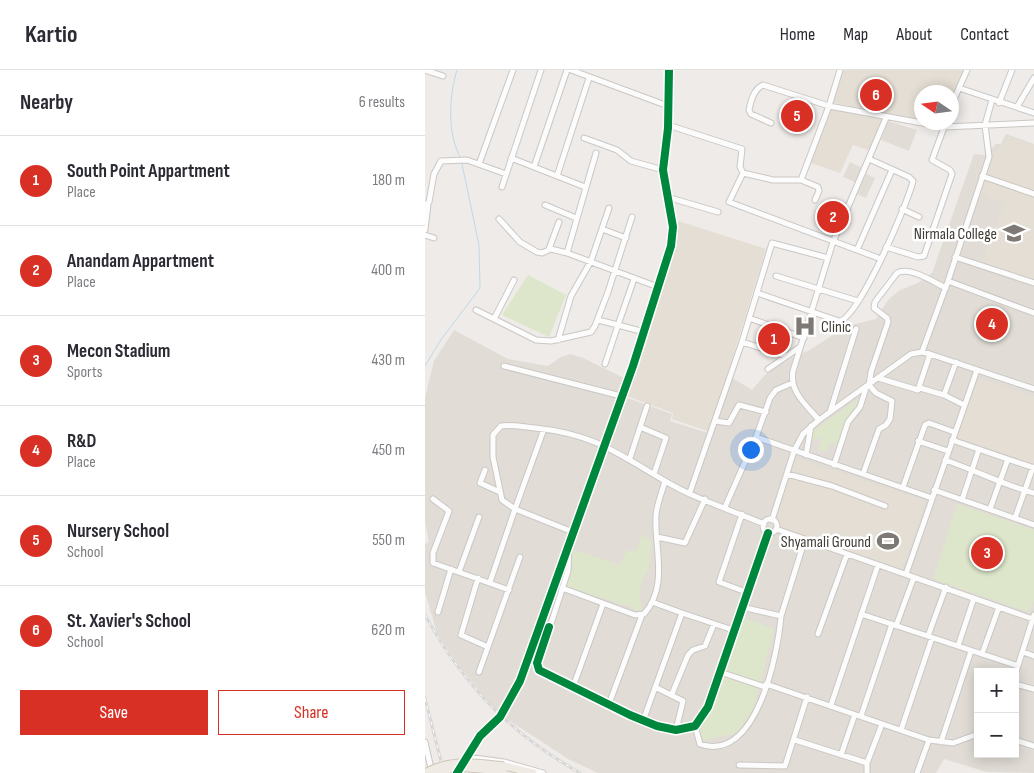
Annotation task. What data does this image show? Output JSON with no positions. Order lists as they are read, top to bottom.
{
  "places": {
    "school or university": ["Nirmala College"],
    "hospital": ["Clinic"],
    "sports": ["Shyamali Ground"]
  },
  "north": "left",
  "page": {
    "header": "Kartio",
    "nav": [
      "Home",
      "Map",
      "About",
      "Contact"
    ],
    "heading": ["Nearby", "6 results"],
    "pins": [
      "6",
      "5",
      "2",
      "4",
      "1",
      "3"
    ],
    "list": [
      {
        "mark": "1",
        "name": "South Point Appartment",
        "note": "Place",
        "value": "180 m"
      },
      {
        "mark": "2",
        "name": "Anandam Appartment",
        "note": "Place",
        "value": "400 m"
      },
      {
        "mark": "3",
        "name": "Mecon Stadium",
        "note": "Sports",
        "value": "430 m"
      },
      {
        "mark": "4",
        "name": "R&D",
        "note": "Place",
        "value": "450 m"
      },
      {
        "mark": "5",
        "name": "Nursery School",
        "note": "School",
        "value": "550 m"
      },
      {
        "mark": "6",
        "name": "St. Xavier's School",
        "note": "School",
        "value": "620 m"
      }
    ],
    "map_buttons": ["+", "−"],
    "buttons": ["Save", "Share"]
  }
}
